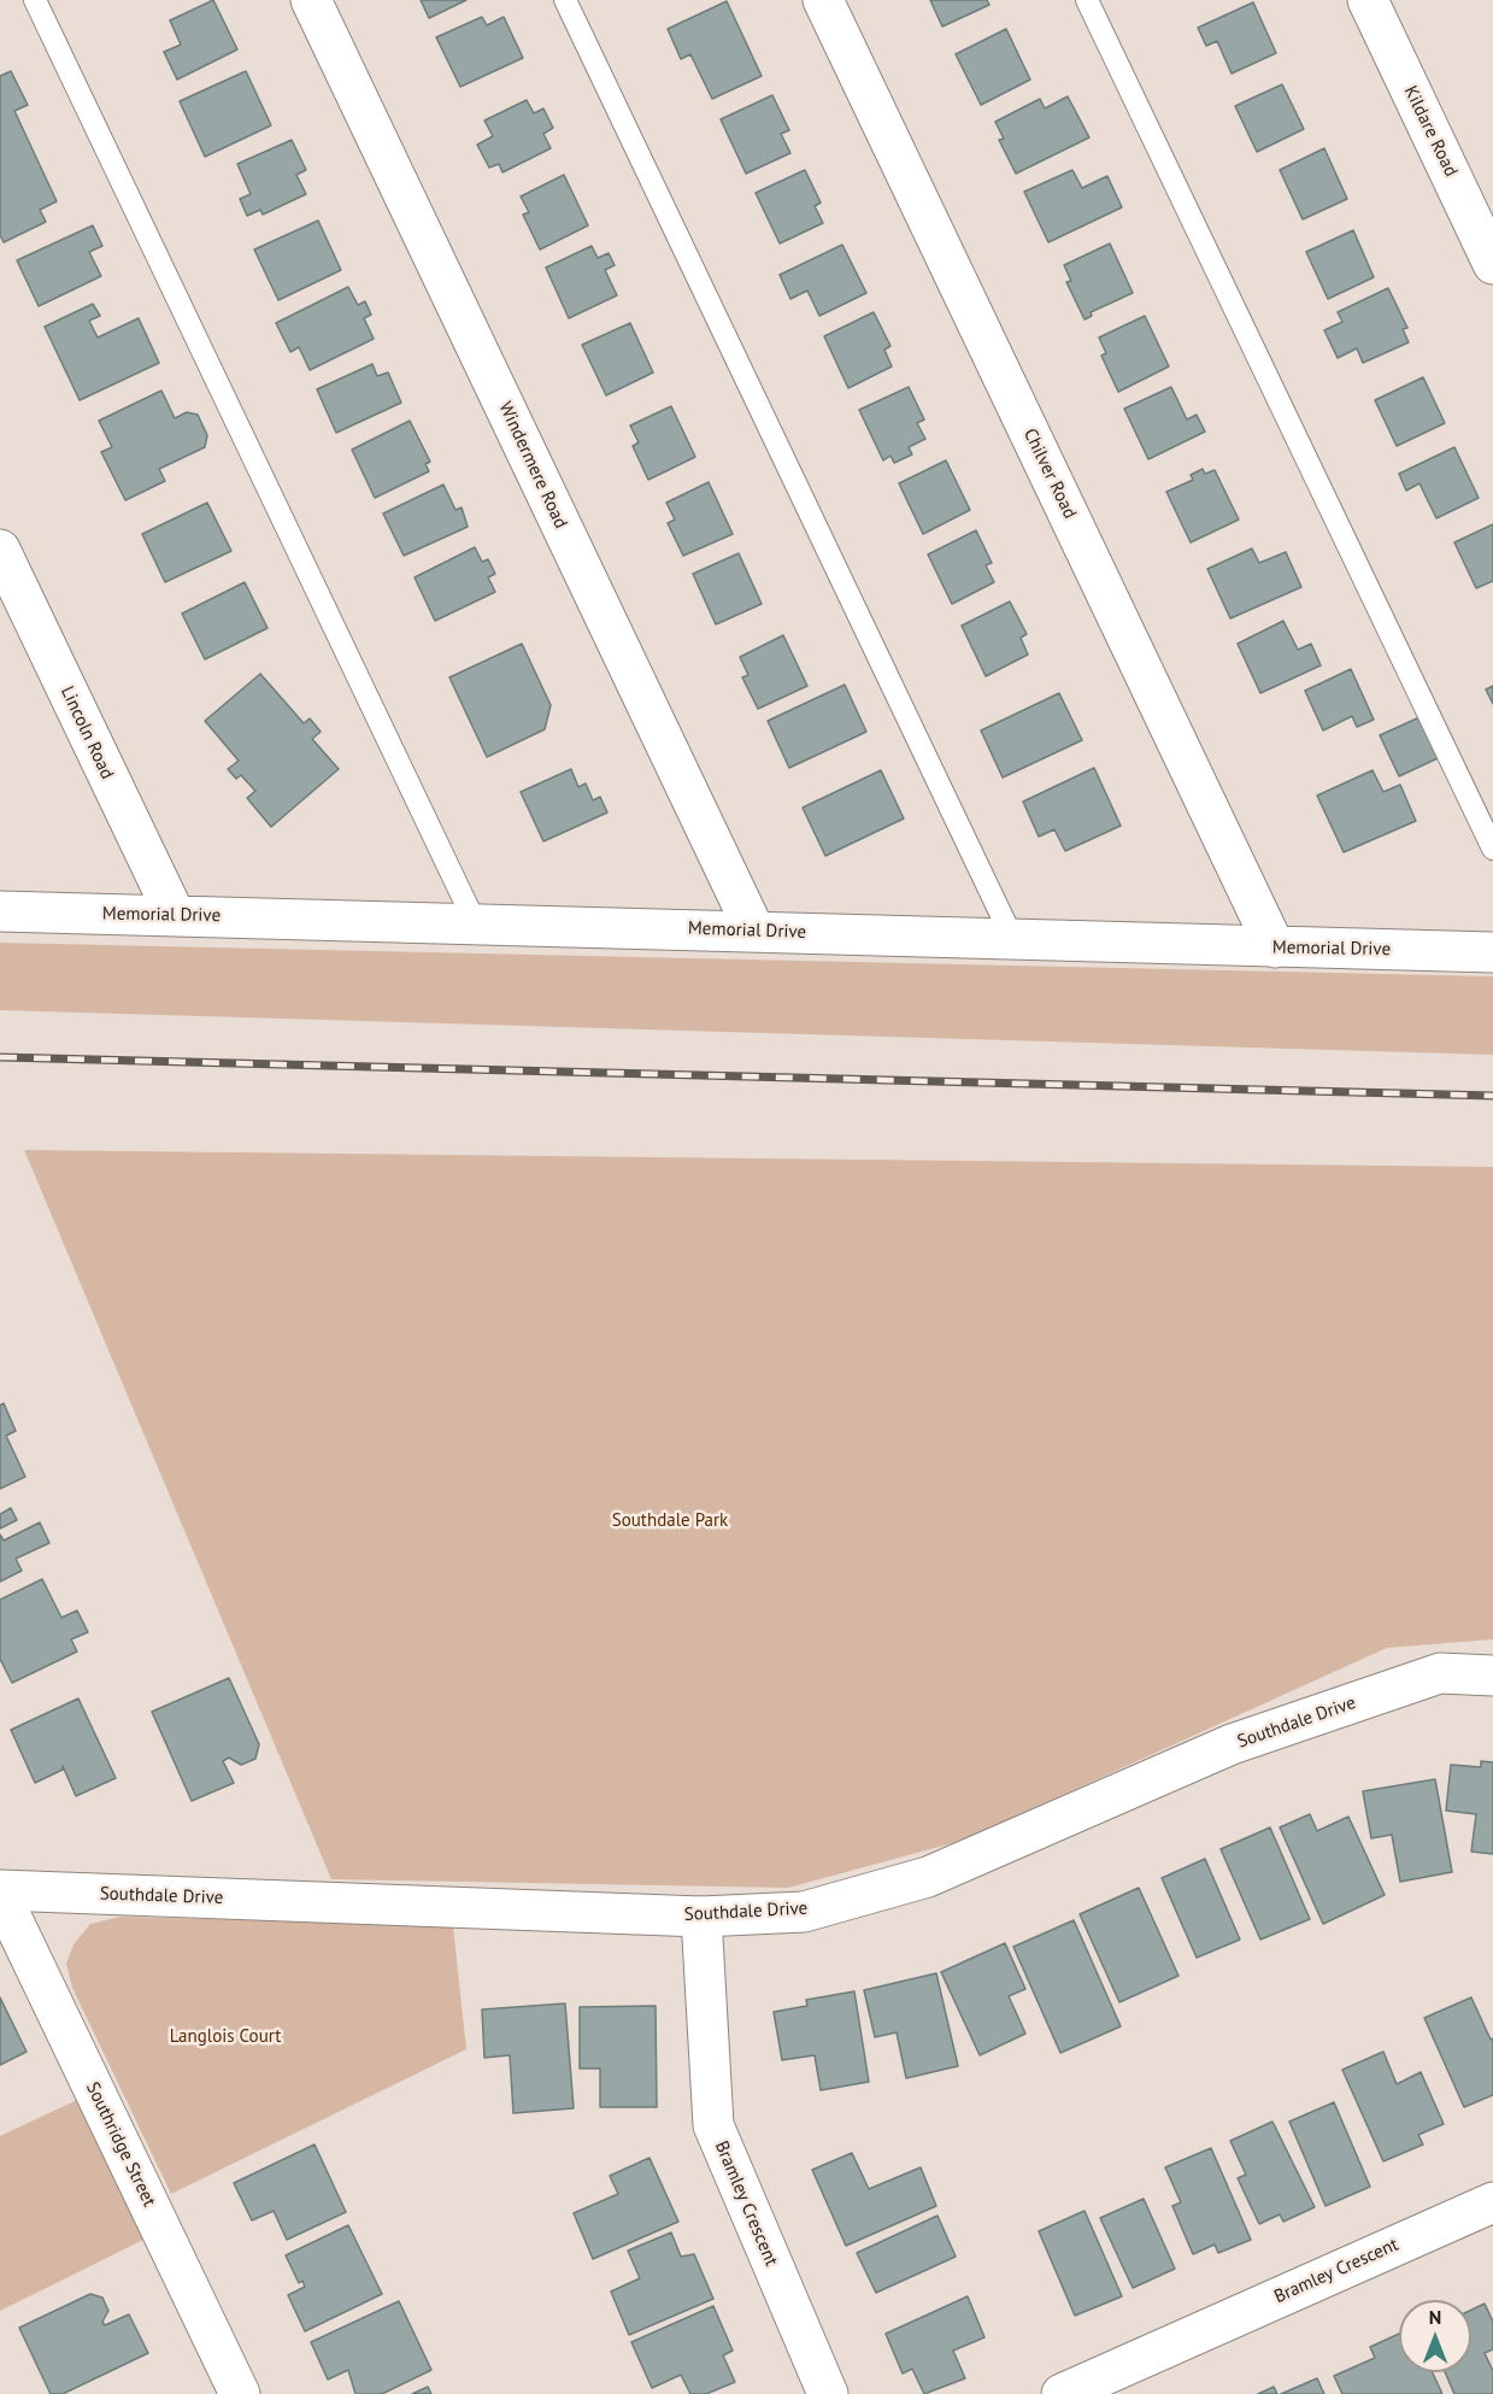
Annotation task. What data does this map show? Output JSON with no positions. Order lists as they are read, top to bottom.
{
  "streets": {
    "street": [
      "Kildare Road",
      "Windermere Road",
      "Chilver Road",
      "Lincoln Road",
      "Memorial Drive",
      "Southdale Drive",
      "Southridge Street",
      "Bramley Crescent"
    ]
  },
  "crossings": [
    ["Windermere Road", "Memorial Drive"],
    ["Chilver Road", "Memorial Drive"],
    ["Lincoln Road", "Memorial Drive"],
    ["Southdale Drive", "Southridge Street"],
    ["Southdale Drive", "Bramley Crescent"]
  ],
  "parks": ["Southdale Park", "Langlois Court"],
  "north": "top"
}
